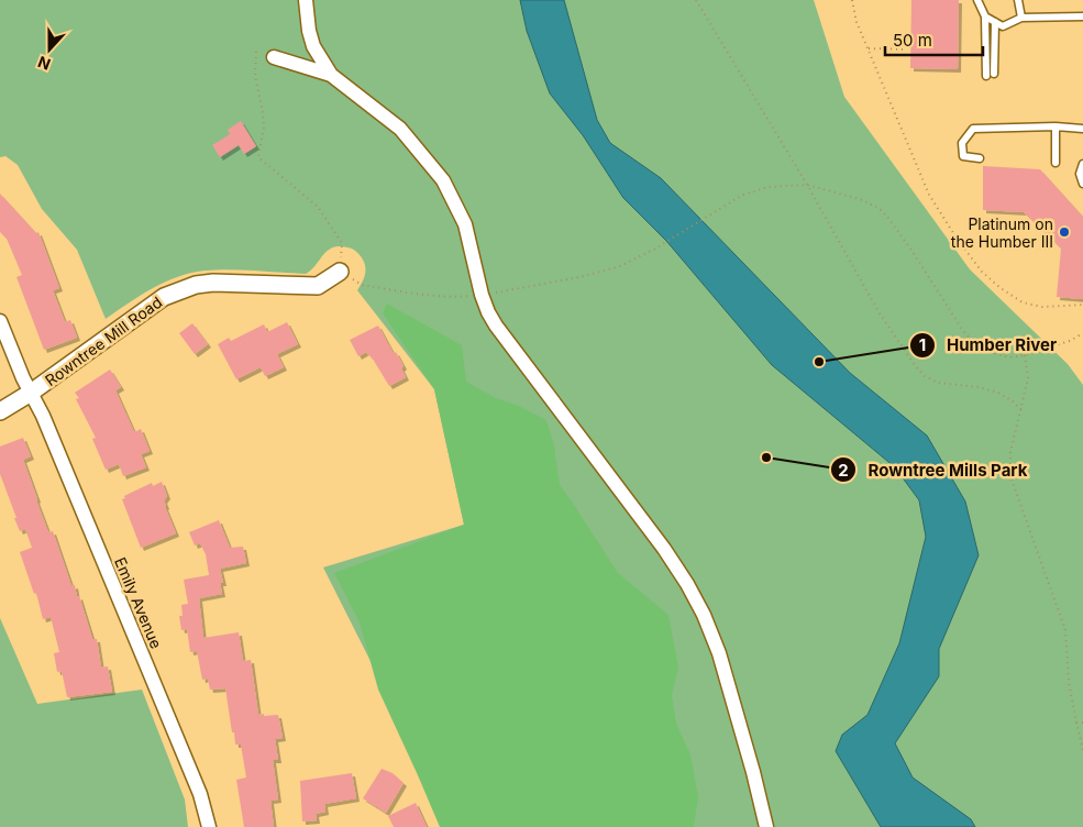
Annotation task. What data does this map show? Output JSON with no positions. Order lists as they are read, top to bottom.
{
  "streets": {
    "street": ["Rowntree Mill Road", "Emily Avenue"]
  },
  "crossings": [
    ["Rowntree Mill Road", "Emily Avenue"]
  ],
  "places": ["Platinum on the Humber III", "Humber River", "Rowntree Mills Park"],
  "scale_bar": "50 m",
  "north": "bottom"
}
